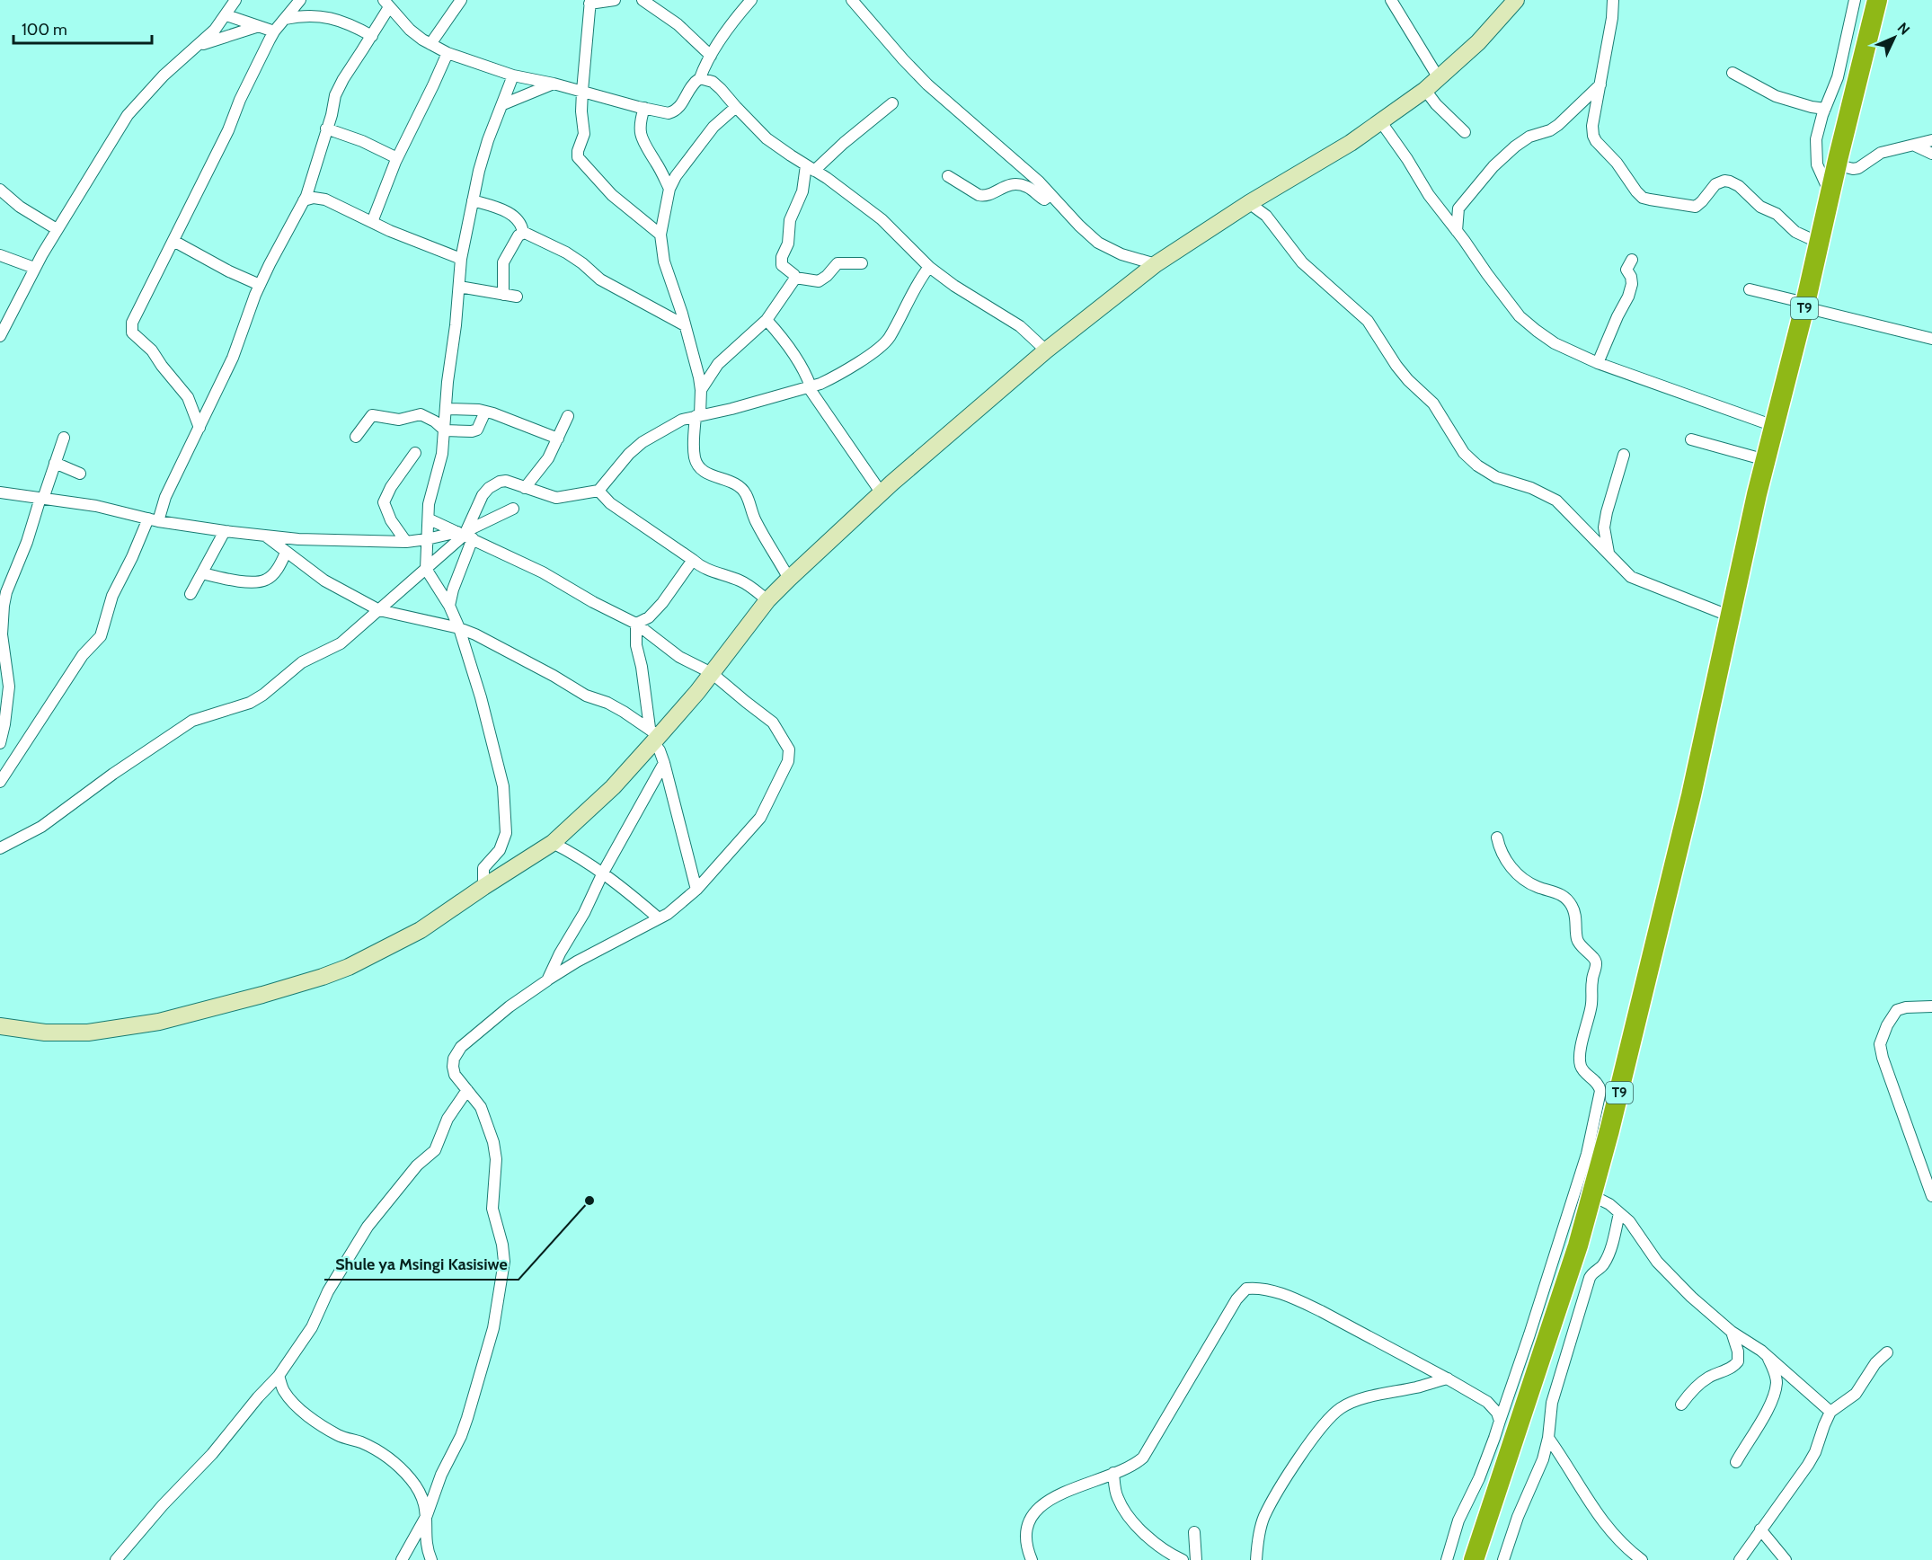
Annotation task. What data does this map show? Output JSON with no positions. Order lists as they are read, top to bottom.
{
  "streets": {
    "highway": ["T9"]
  },
  "places": ["Shule ya Msingi Kasisiwe"],
  "scale_bar": "100 m",
  "north": "top right"
}
